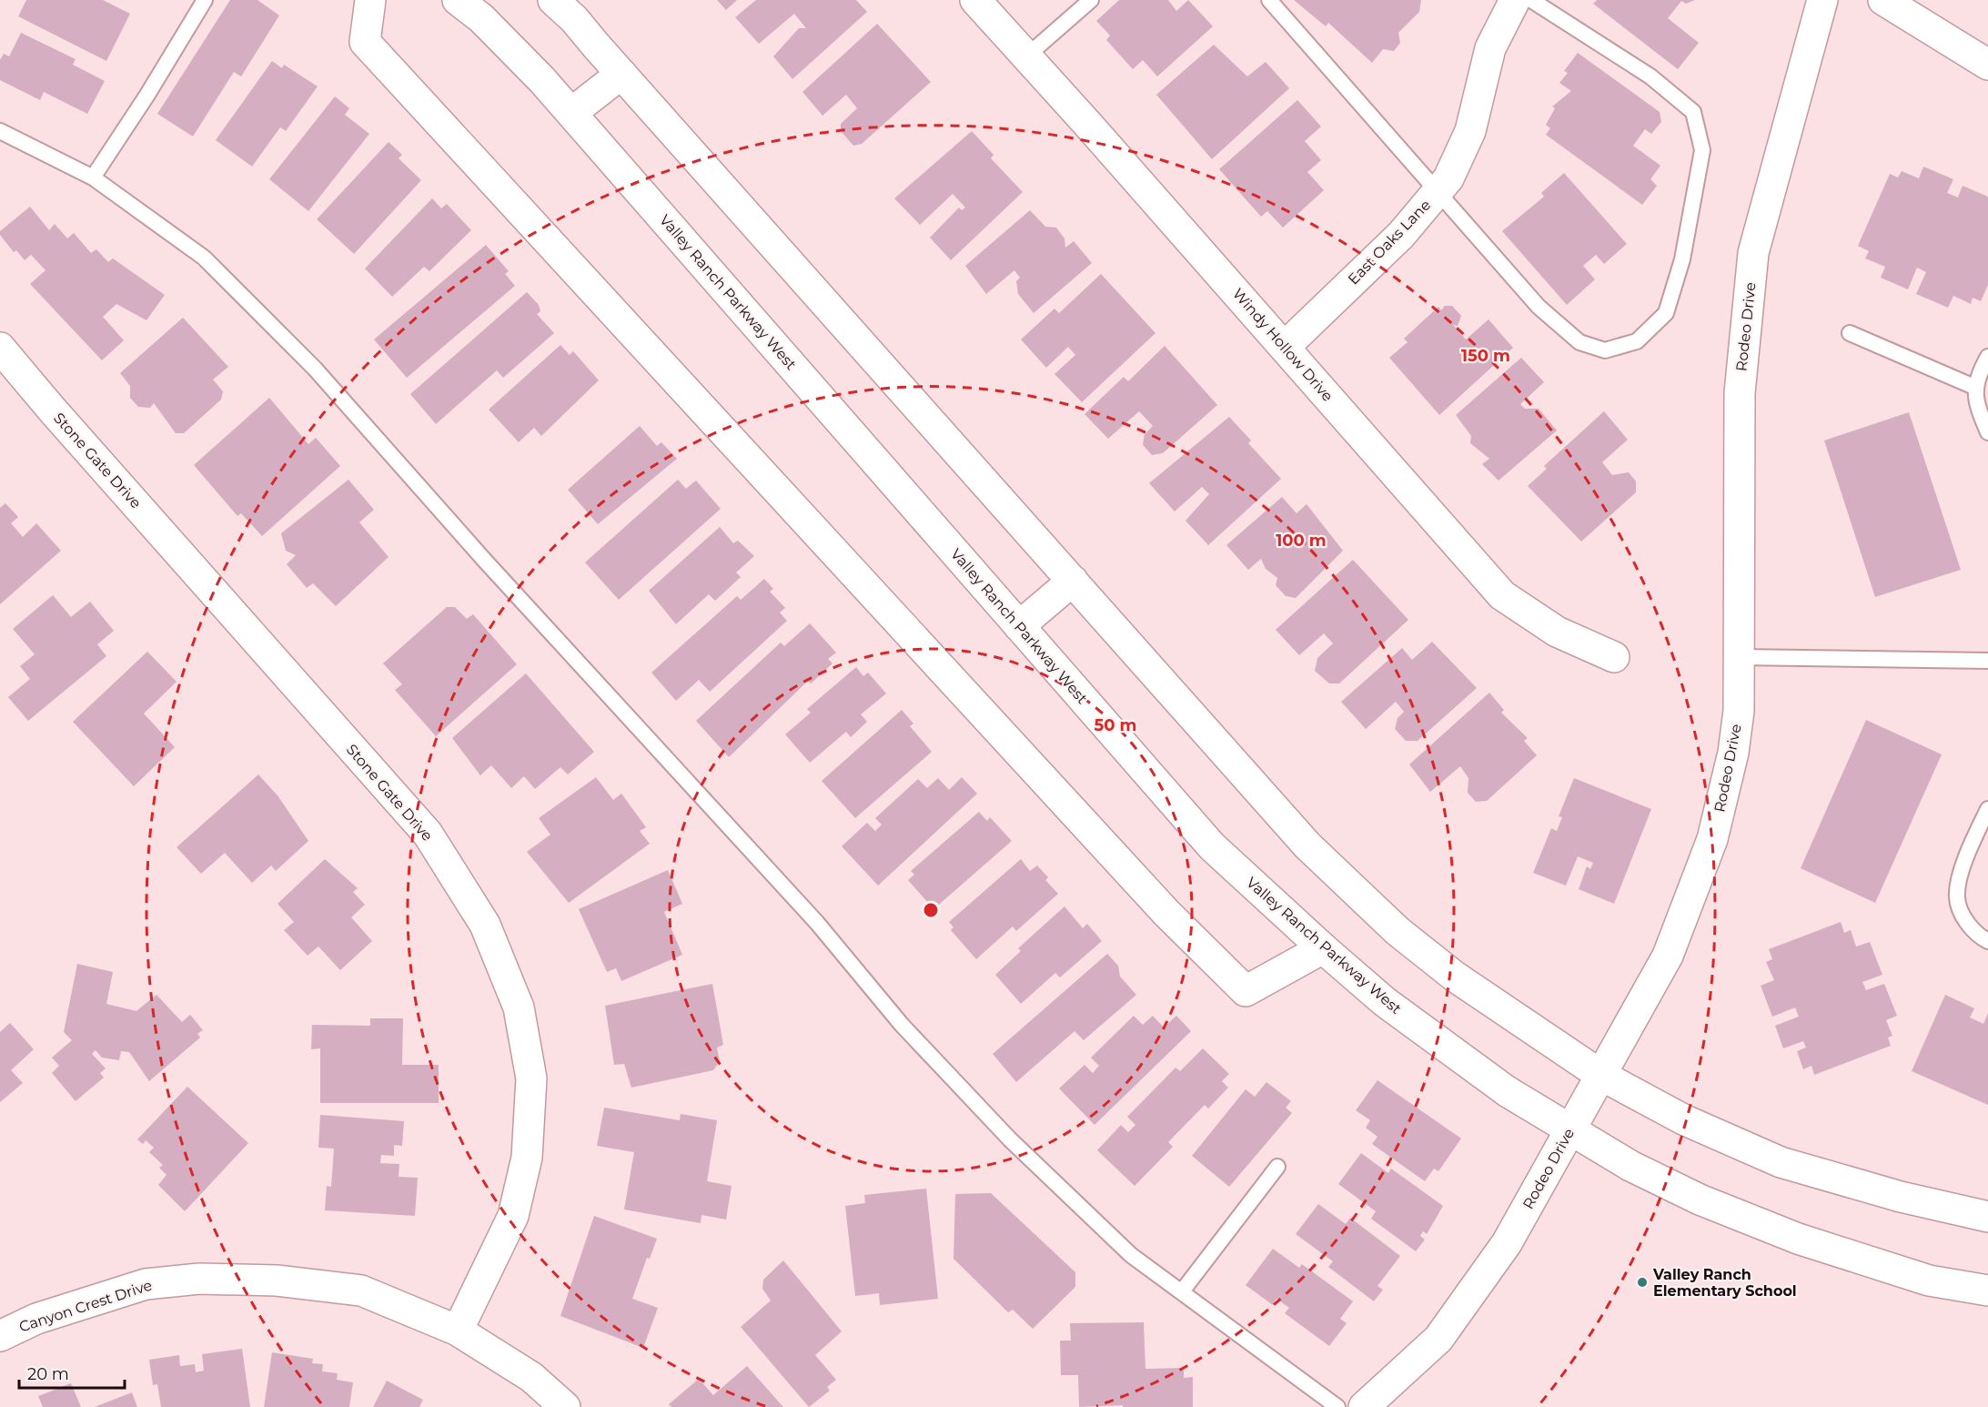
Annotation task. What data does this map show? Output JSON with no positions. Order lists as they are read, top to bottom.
{
  "streets": {
    "street": [
      "East Oaks Lane",
      "Valley Ranch Parkway West",
      "Rodeo Drive",
      "Windy Hollow Drive",
      "Stone Gate Drive",
      "Canyon Crest Drive"
    ]
  },
  "crossings": [
    ["East Oaks Lane", "Windy Hollow Drive"],
    ["Valley Ranch Parkway West", "Rodeo Drive"],
    ["Stone Gate Drive", "Canyon Crest Drive"]
  ],
  "places": ["Valley Ranch Elementary School"],
  "scale_bar": "20 m",
  "rings": ["150 m", "100 m", "50 m"]
}
